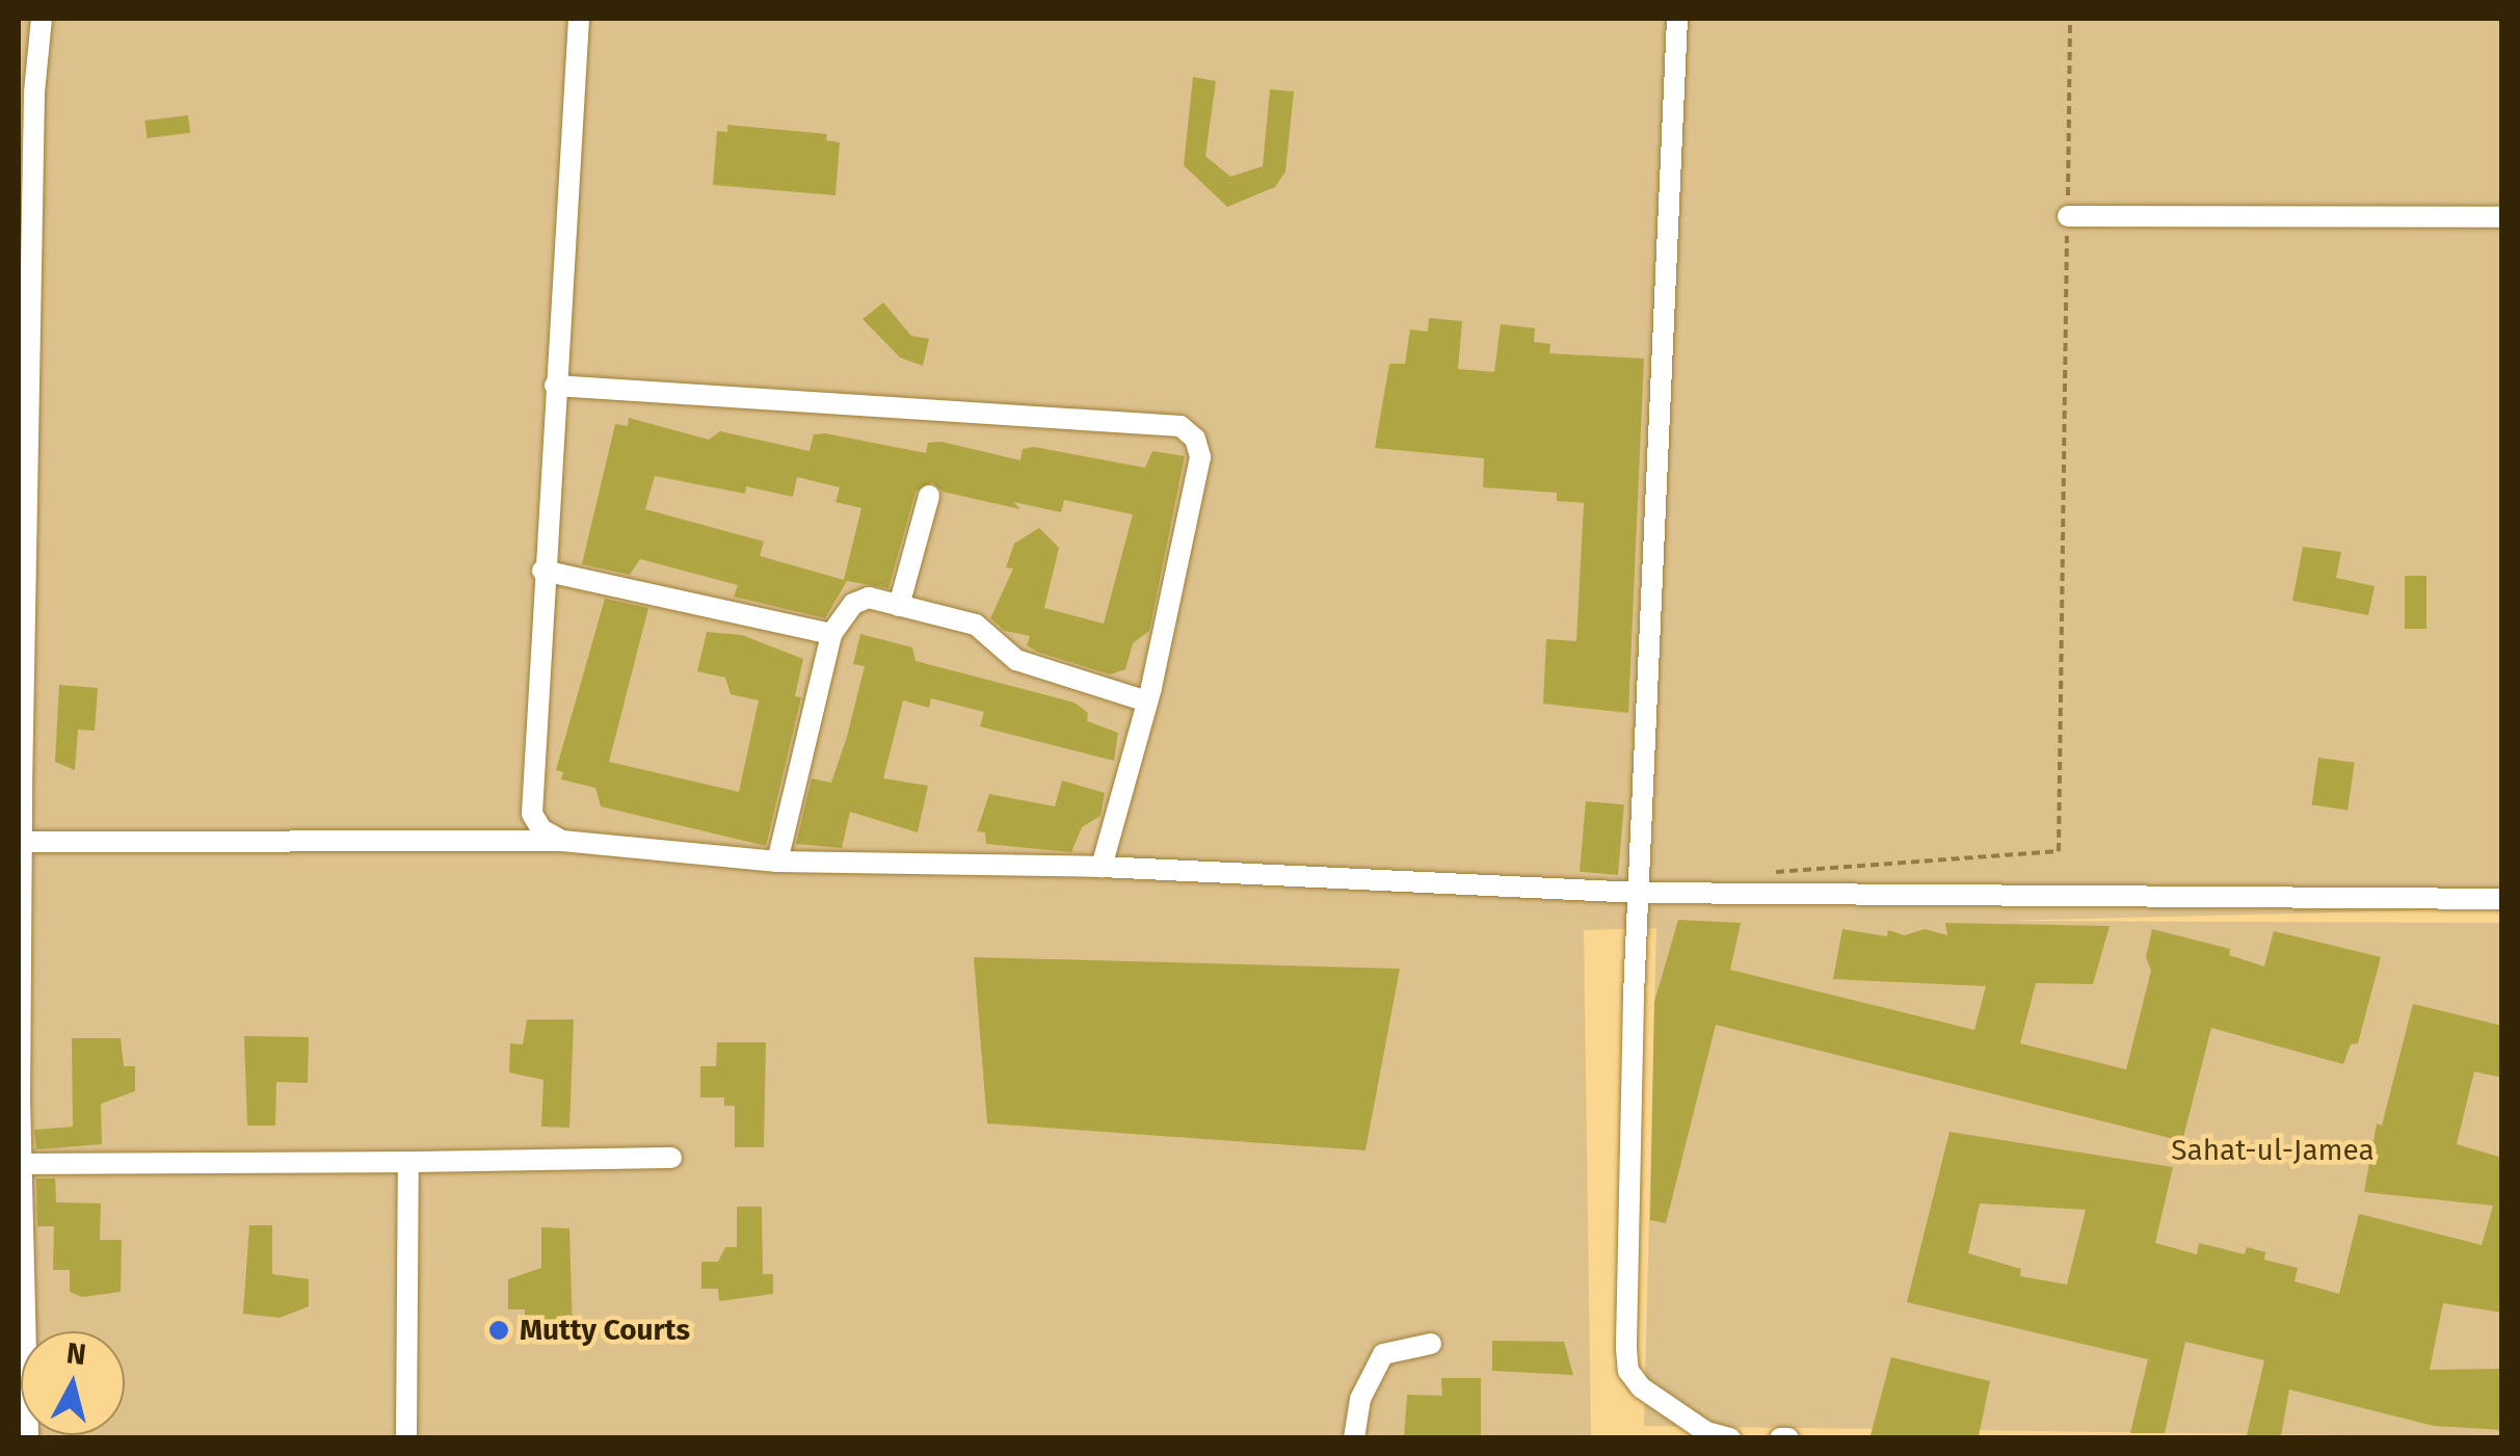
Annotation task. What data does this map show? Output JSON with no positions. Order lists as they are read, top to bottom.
{
  "parks": ["Sahat-ul-Jamea"],
  "places": ["Mutty Courts"],
  "north": "top"
}
